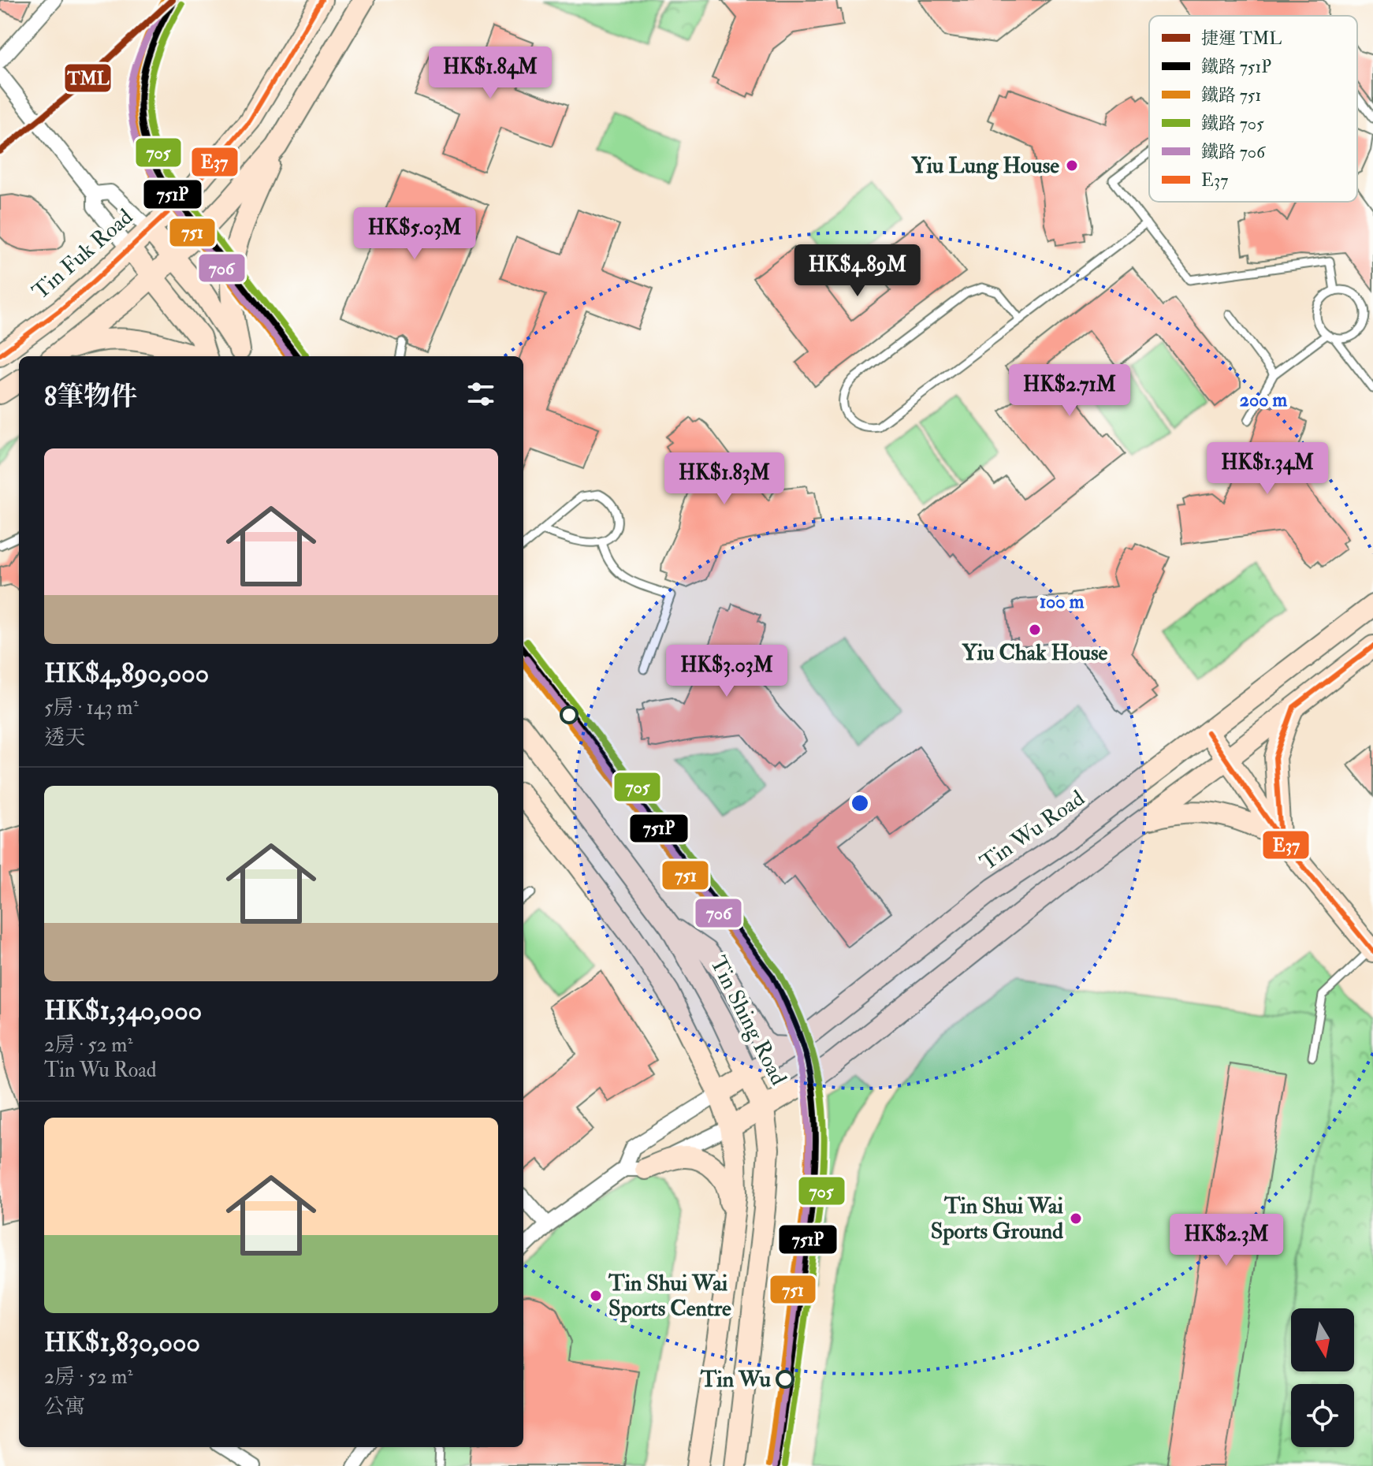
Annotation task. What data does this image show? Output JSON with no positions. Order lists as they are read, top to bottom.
{
  "streets": {
    "main road": ["Tin Fuk Road", "Tin Wu Road", "Tin Shing Road"]
  },
  "crossings": [
    ["Tin Wu Road", "Tin Shing Road"]
  ],
  "places": [
    "Yiu Lung House",
    "Yiu Chak House",
    "Tin Shui Wai Sports Ground",
    "Tin Shui Wai Sports Centre",
    "Tin Wu"
  ],
  "lines": [
    "metro line TML",
    "rail line 751P",
    "rail line 751",
    "transit line E37",
    "rail line 705",
    "rail line 706"
  ],
  "legend": [
    "捷運 TML",
    "鐵路 751P",
    "鐵路 751",
    "鐵路 705",
    "鐵路 706",
    "E37"
  ],
  "north": "bottom",
  "page": {
    "price": [
      "HK$1.84M",
      "HK$5.03M",
      "HK$4.89M",
      "HK$2.71M",
      "HK$1.34M",
      "HK$1.83M",
      "HK$3.03M",
      "HK$2.3M"
    ],
    "heading": "8筆物件",
    "list": [
      {
        "name": "HK$4,890,000",
        "note": "5房 · 143 m² · 透天"
      },
      {
        "name": "HK$1,340,000",
        "note": "2房 · 52 m² · Tin Wu Road"
      },
      {
        "name": "HK$1,830,000",
        "note": "2房 · 52 m² · 公寓"
      }
    ]
  },
  "rings": ["200 m", "100 m"]
}
